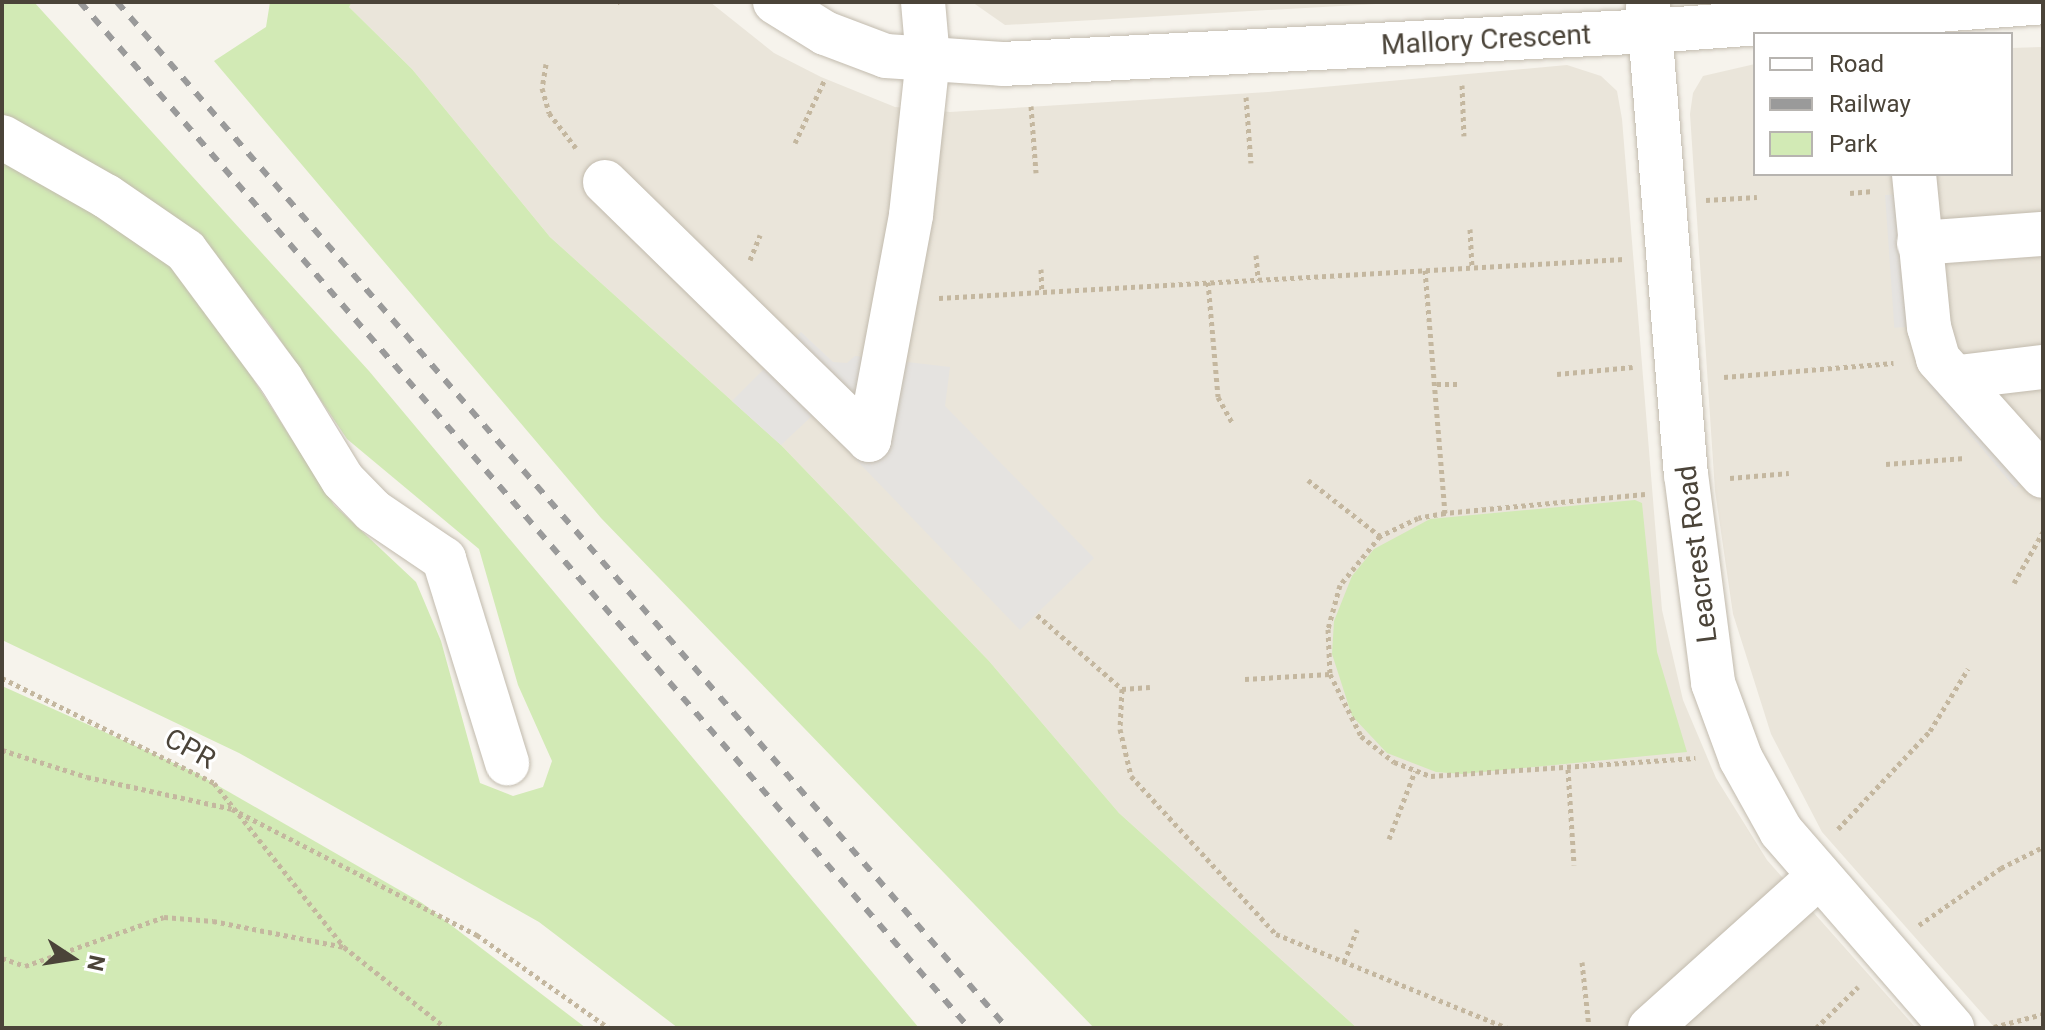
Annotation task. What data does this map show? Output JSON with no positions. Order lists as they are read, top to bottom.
{
  "streets": {
    "street": ["Mallory Crescent", "Leacrest Road"],
    "path": ["CPR"]
  },
  "crossings": [
    ["Mallory Crescent", "Leacrest Road"]
  ],
  "legend": ["Road", "Railway", "Park"],
  "north": "right"
}
